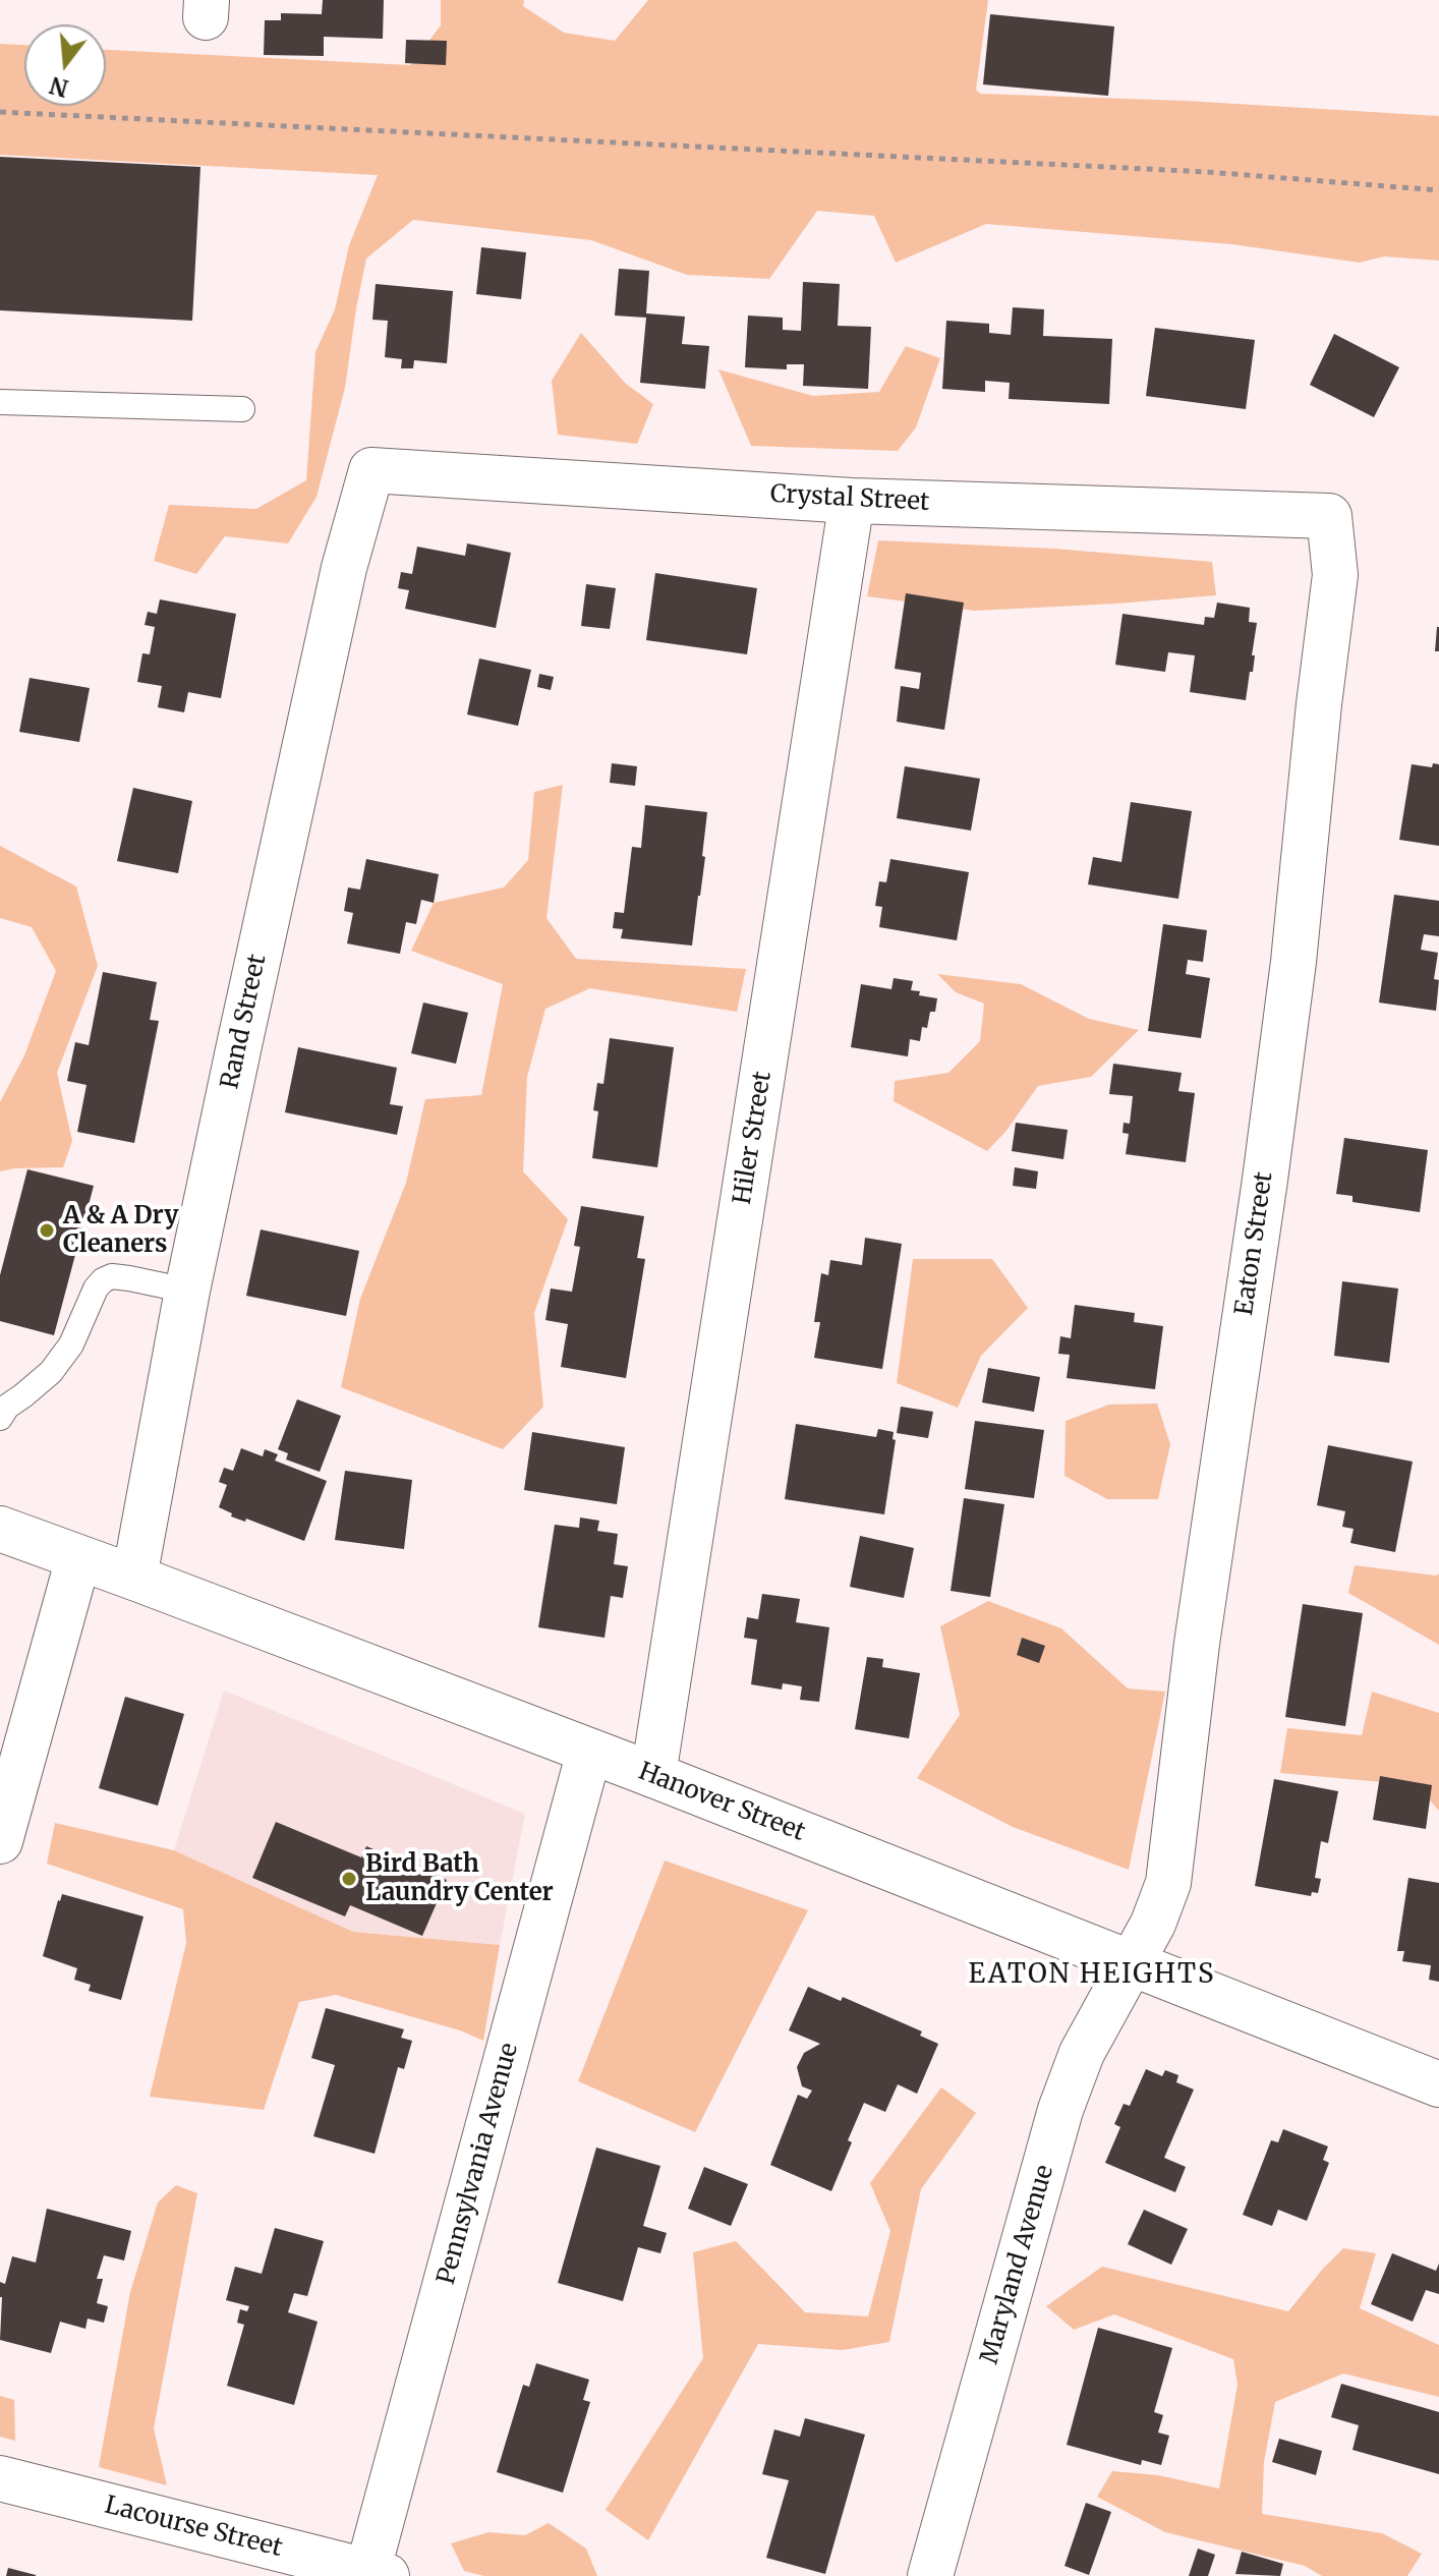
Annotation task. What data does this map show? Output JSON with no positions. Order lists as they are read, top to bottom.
{
  "streets": {
    "street": [
      "Crystal Street",
      "Rand Street",
      "Hiler Street",
      "Eaton Street",
      "Hanover Street",
      "Pennsylvania Avenue",
      "Maryland Avenue",
      "Lacourse Street"
    ]
  },
  "crossings": [
    ["Crystal Street", "Rand Street"],
    ["Crystal Street", "Hiler Street"],
    ["Crystal Street", "Eaton Street"],
    ["Rand Street", "Hanover Street"],
    ["Hiler Street", "Hanover Street"],
    ["Eaton Street", "Hanover Street"],
    ["Eaton Street", "Maryland Avenue"],
    ["Hanover Street", "Pennsylvania Avenue"],
    ["Hanover Street", "Maryland Avenue"],
    ["Pennsylvania Avenue", "Lacourse Street"]
  ],
  "districts": ["EATON HEIGHTS"],
  "places": ["A & A Dry Cleaners", "Bird Bath Laundry Center"],
  "north": "bottom"
}
